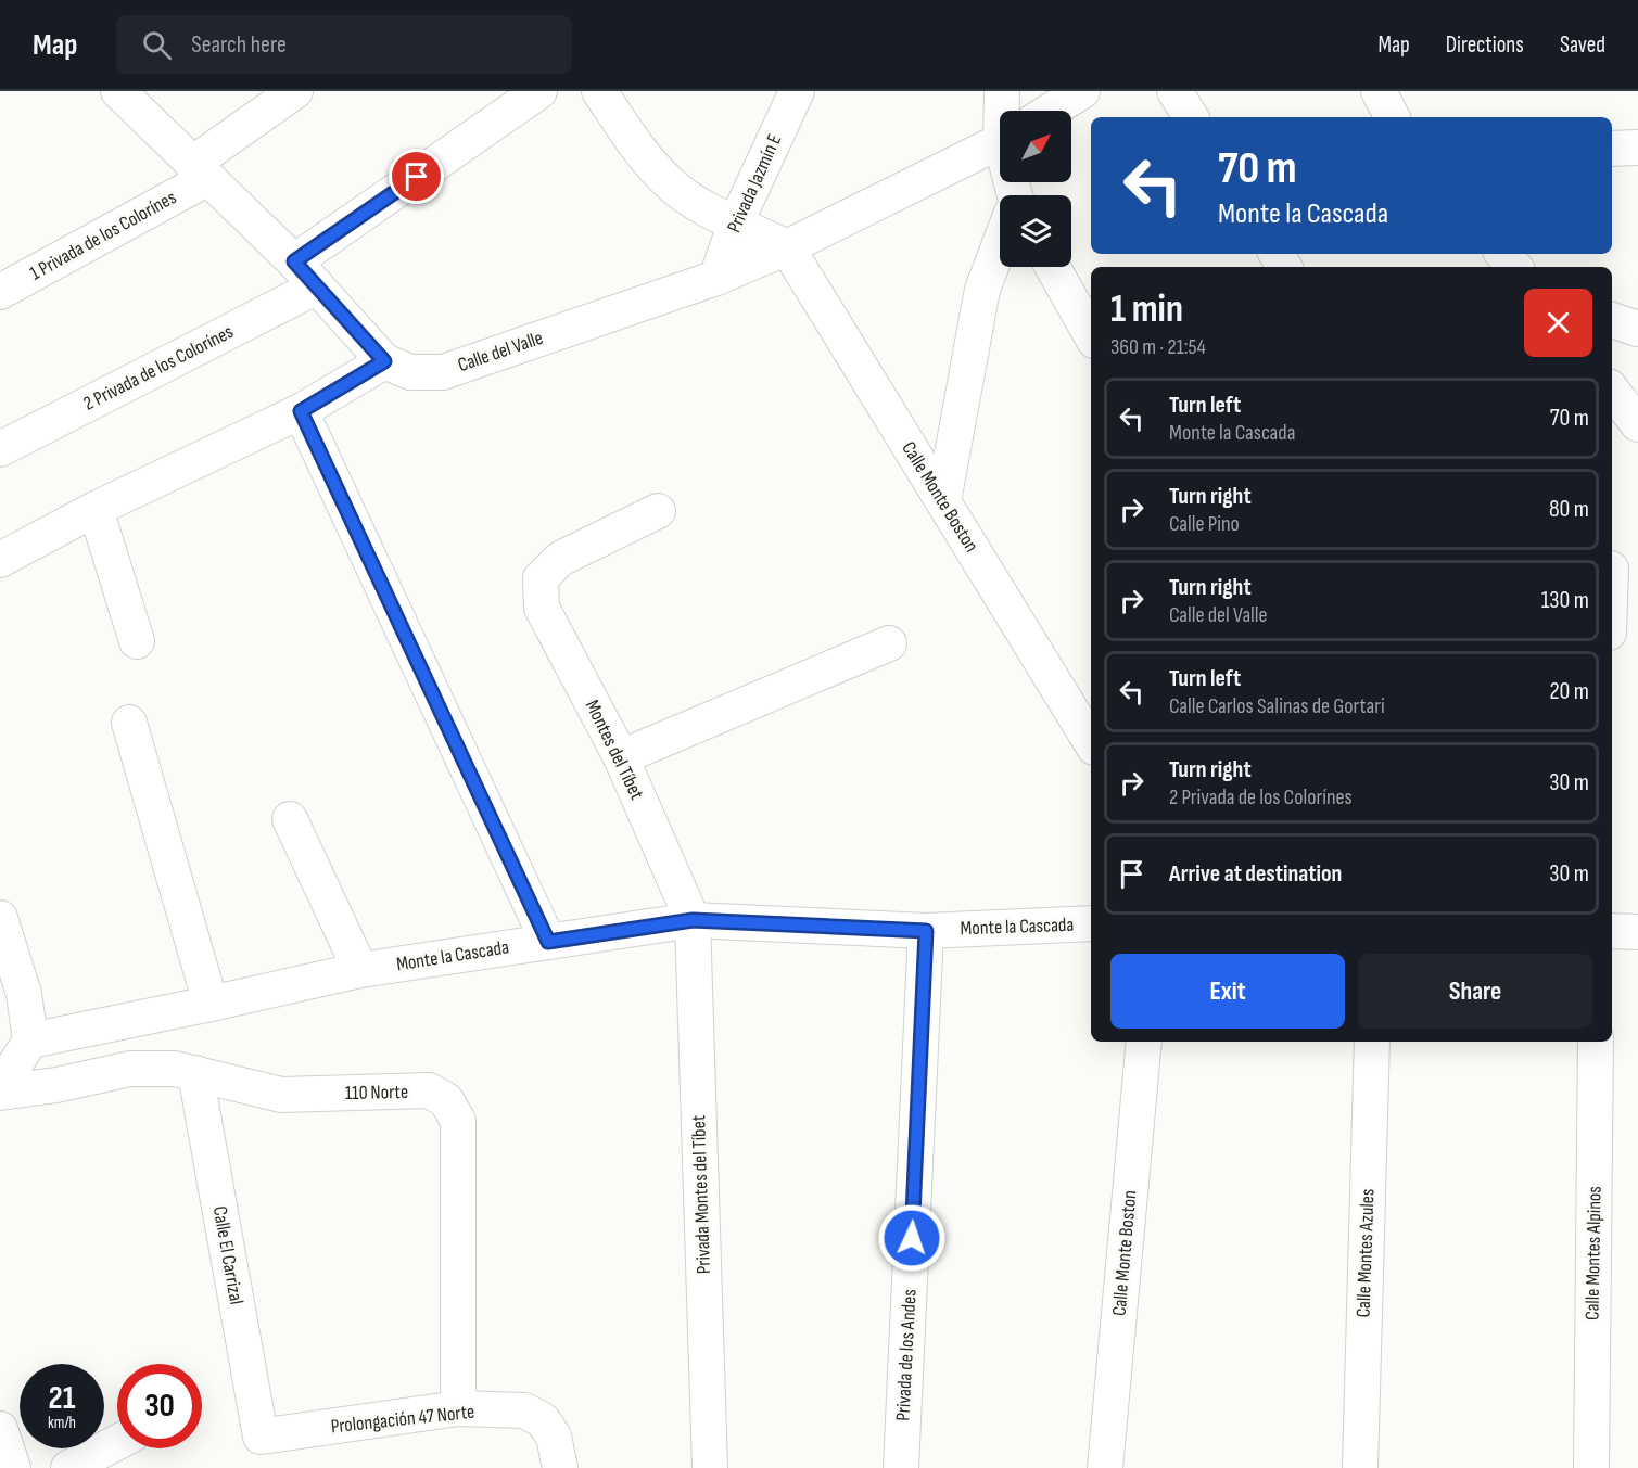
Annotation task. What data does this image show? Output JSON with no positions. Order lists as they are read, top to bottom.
{
  "streets": {
    "street": [
      "Privada Jazmín E",
      "1 Privada de los Colorínes",
      "Calle del Valle",
      "2 Privada de los Colorínes",
      "Calle Monte Boston",
      "Montes del Tíbet",
      "Monte la Cascada",
      "110 Norte",
      "Privada Montes del Tíbet",
      "Calle Montes Azules",
      "Calle Montes Alpinos",
      "Calle El Carrizal",
      "Privada de los Andes",
      "Prolongación 47 Norte"
    ]
  },
  "crossings": [
    ["Privada Jazmín E", "Calle del Valle"],
    ["Calle del Valle", "Calle Monte Boston"],
    ["Montes del Tíbet", "Monte la Cascada"],
    ["Montes del Tíbet", "Privada Montes del Tíbet"],
    ["Monte la Cascada", "Privada Montes del Tíbet"],
    ["Monte la Cascada", "Privada de los Andes"],
    ["110 Norte", "Calle El Carrizal"],
    ["110 Norte", "Prolongación 47 Norte"],
    ["Calle El Carrizal", "Prolongación 47 Norte"]
  ],
  "north": "top right",
  "page": {
    "header": "Map",
    "search": "Search here",
    "nav": ["Map", "Directions", "Saved"],
    "turn": ["70 m", "Monte la Cascada"],
    "heading": ["1 min", "360 m · 21:54"],
    "list": [
      {
        "name": "Turn left",
        "note": "Monte la Cascada",
        "value": "70 m"
      },
      {
        "name": "Turn right",
        "note": "Calle Pino",
        "value": "80 m"
      },
      {
        "name": "Turn right",
        "note": "Calle del Valle",
        "value": "130 m"
      },
      {
        "name": "Turn left",
        "note": "Calle Carlos Salinas de Gortari",
        "value": "20 m"
      },
      {
        "name": "Turn right",
        "note": "2 Privada de los Colorínes",
        "value": "30 m"
      },
      {
        "name": "Arrive at destination",
        "value": "30 m"
      }
    ],
    "buttons": ["Exit", "Share"],
    "speed": "21 km/h",
    "limit": "30"
  }
}
